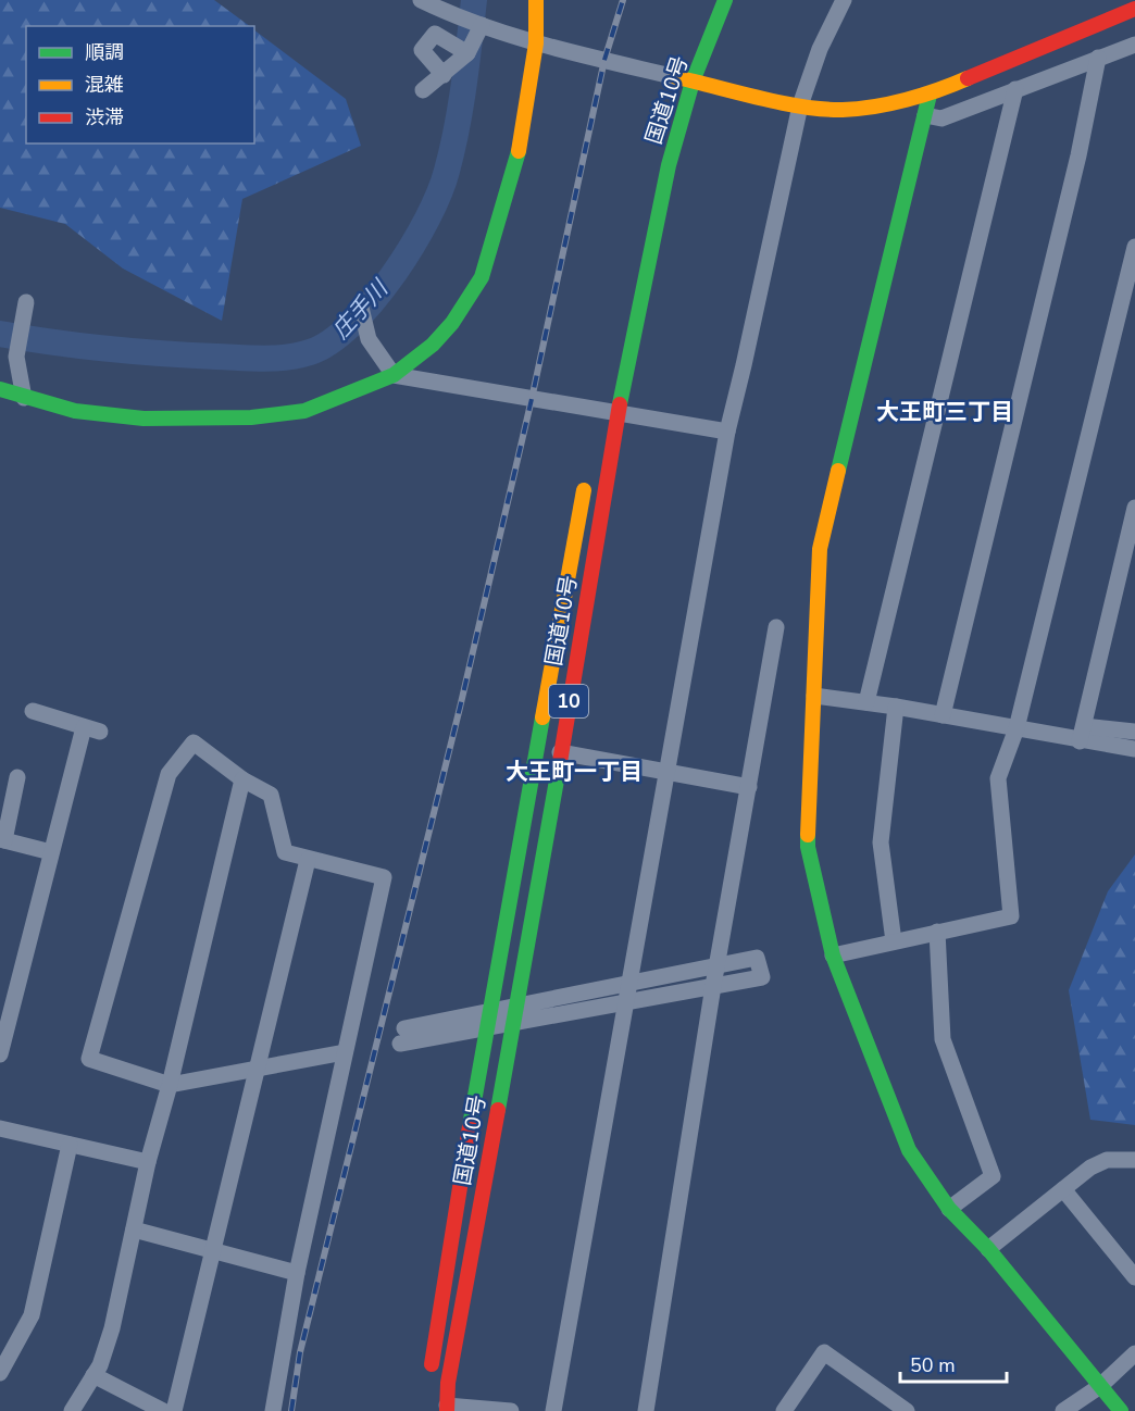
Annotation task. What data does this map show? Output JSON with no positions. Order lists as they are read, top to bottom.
{
  "streets": {
    "main road": ["国道10号", "10"]
  },
  "districts": ["大王町三丁目", "大王町一丁目"],
  "water": ["庄手川"],
  "legend": ["順調", "混雑", "渋滞"],
  "scale_bar": "50 m"
}
